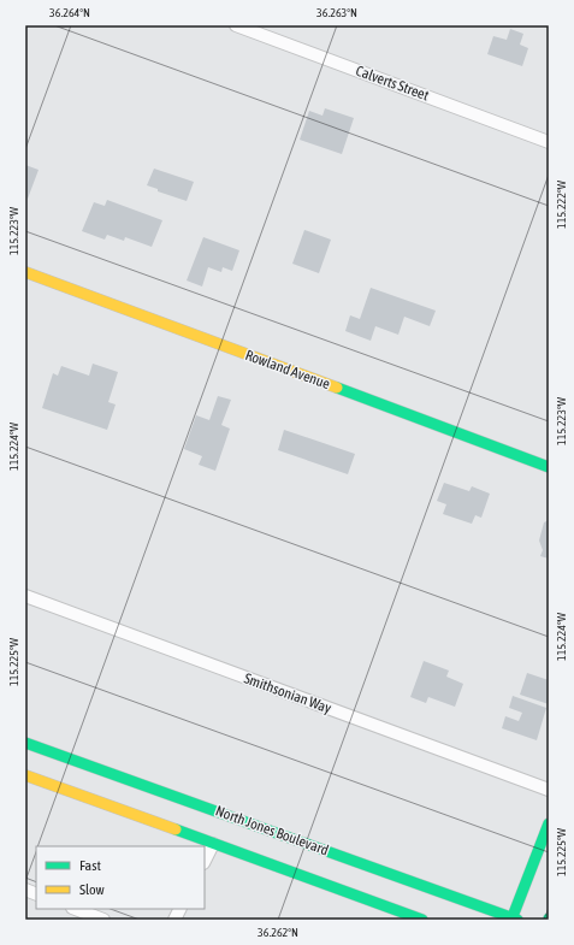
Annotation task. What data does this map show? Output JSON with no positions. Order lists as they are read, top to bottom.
{
  "streets": {
    "main road": ["Rowland Avenue", "North Jones Boulevard"],
    "street": ["Calverts Street", "Smithsonian Way"]
  },
  "legend": ["Fast", "Slow"],
  "coordinates": [
    "36.264°N",
    "36.263°N",
    "115.222°W",
    "115.223°W",
    "115.224°W",
    "115.225°W",
    "36.262°N"
  ]
}
